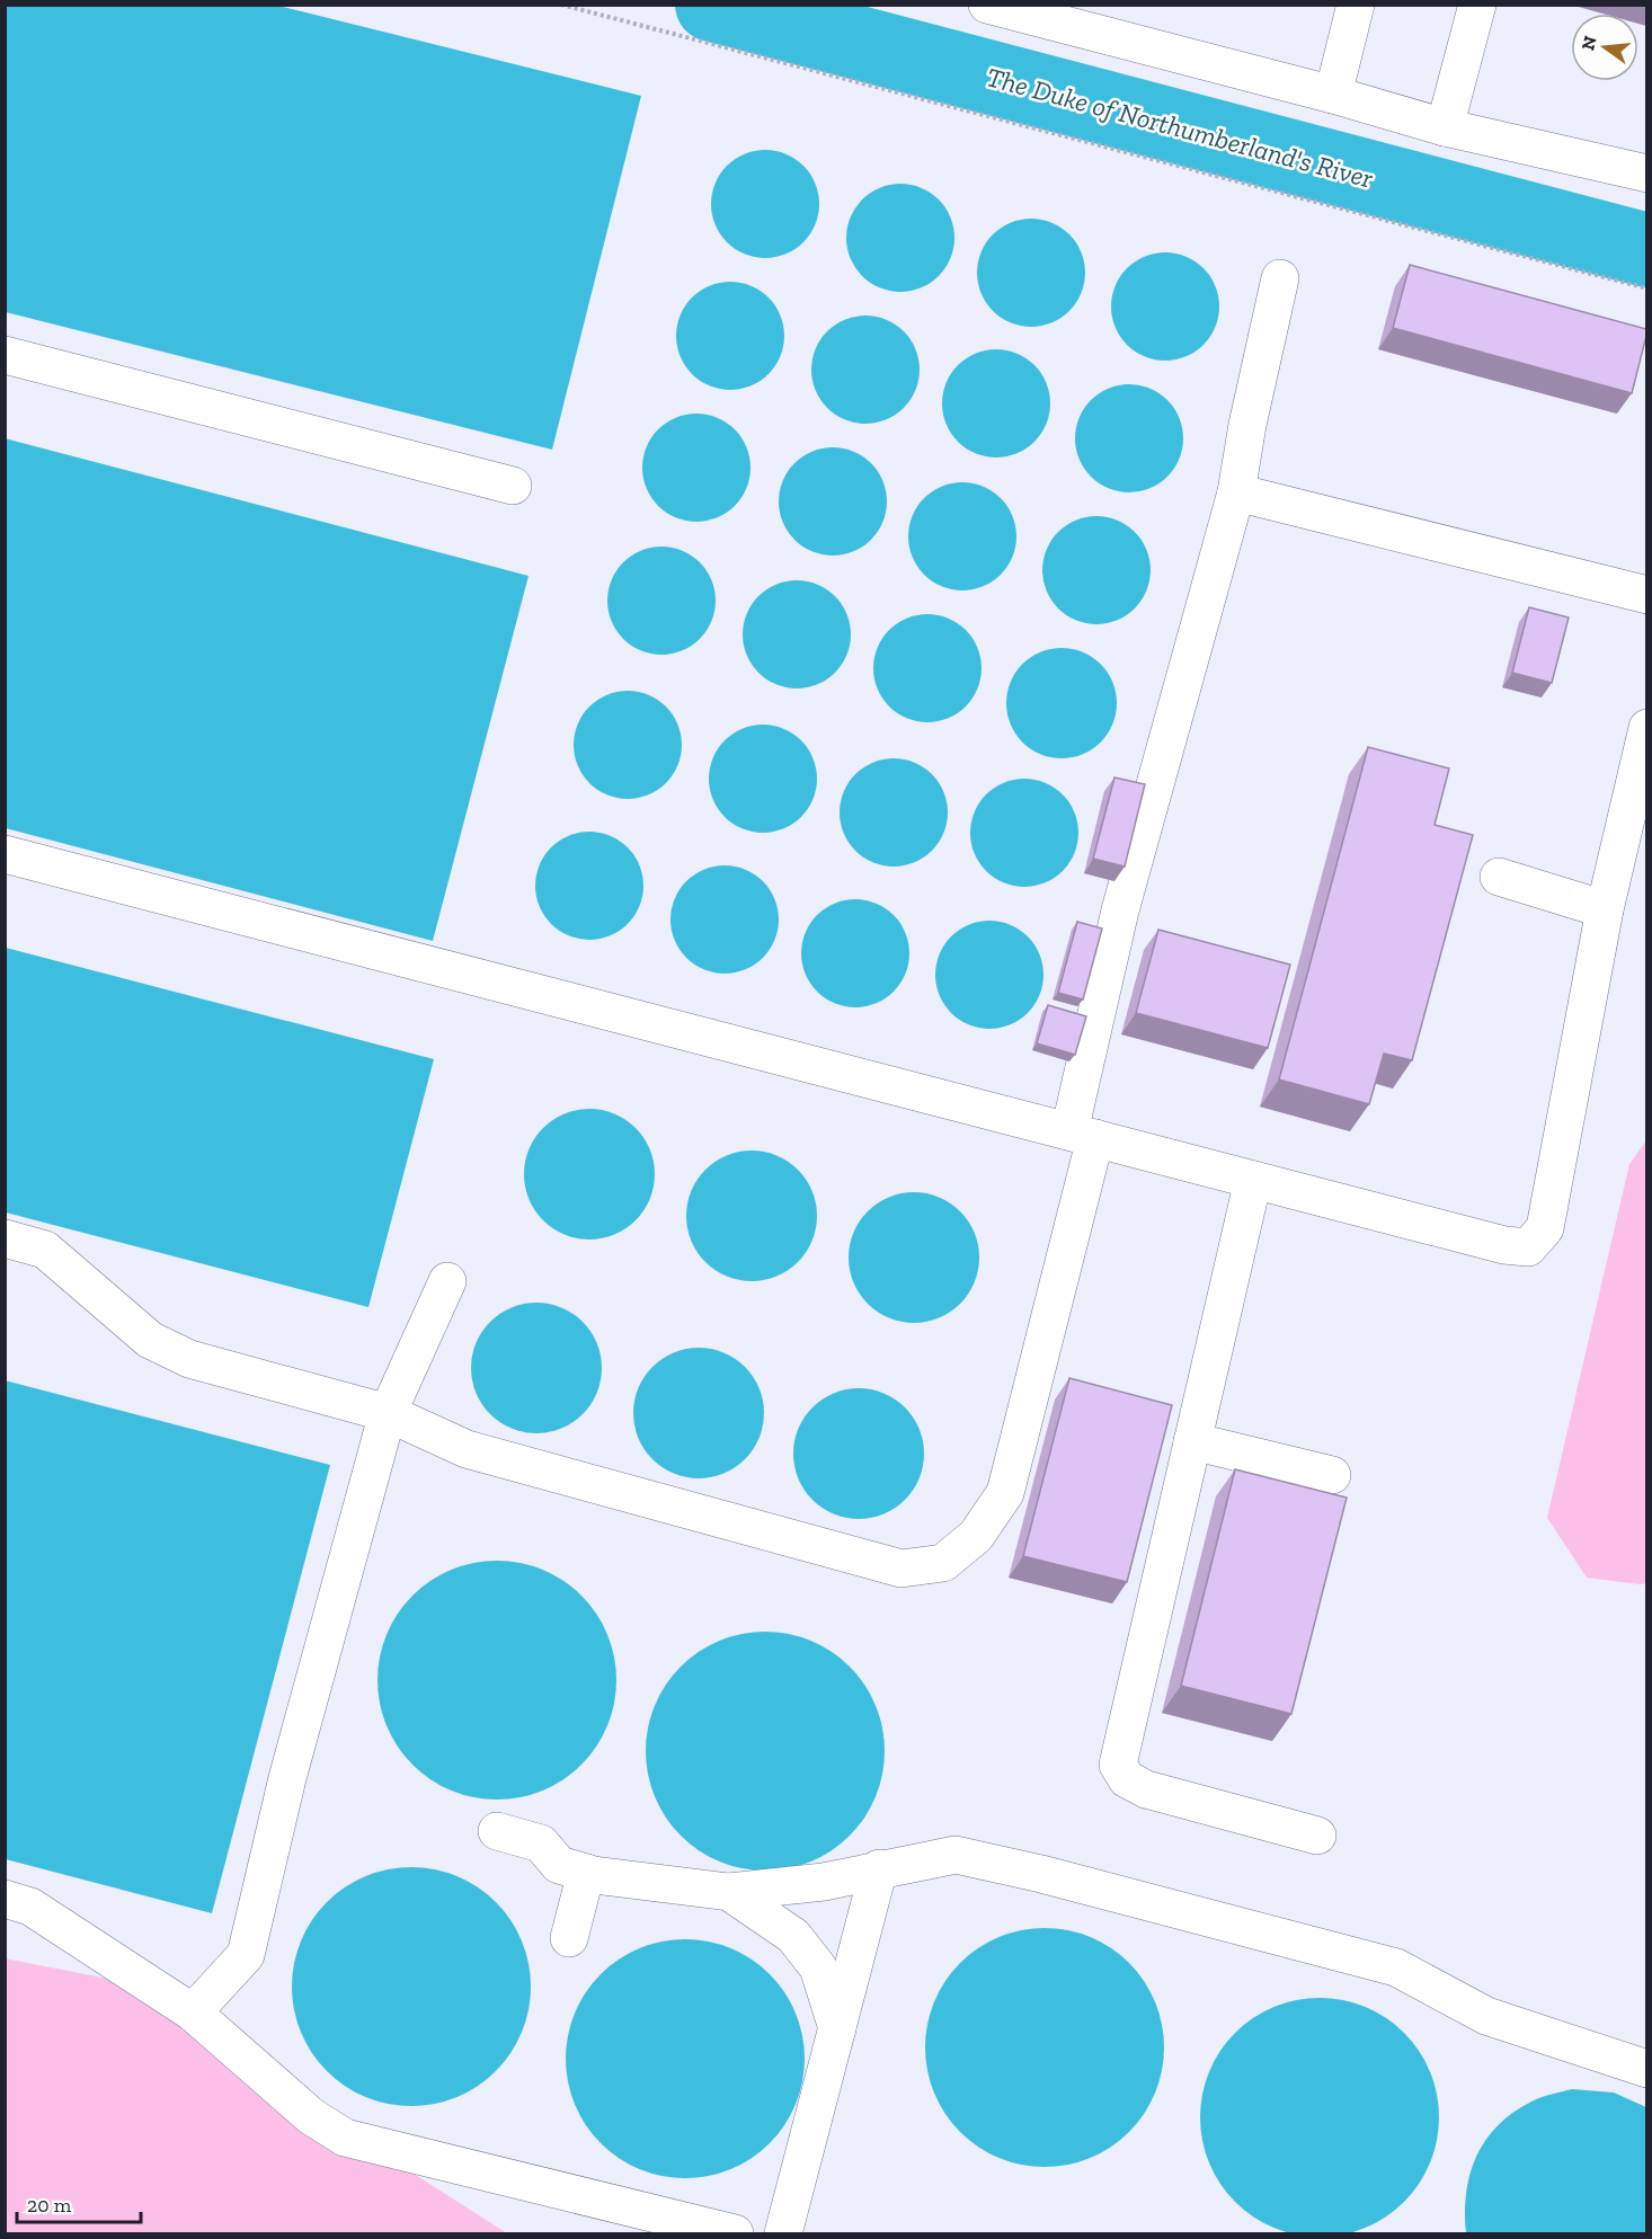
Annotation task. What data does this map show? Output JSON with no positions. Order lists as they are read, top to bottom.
{
  "water": ["The Duke of Northumberland's River"],
  "scale_bar": "20 m",
  "north": "left"
}
